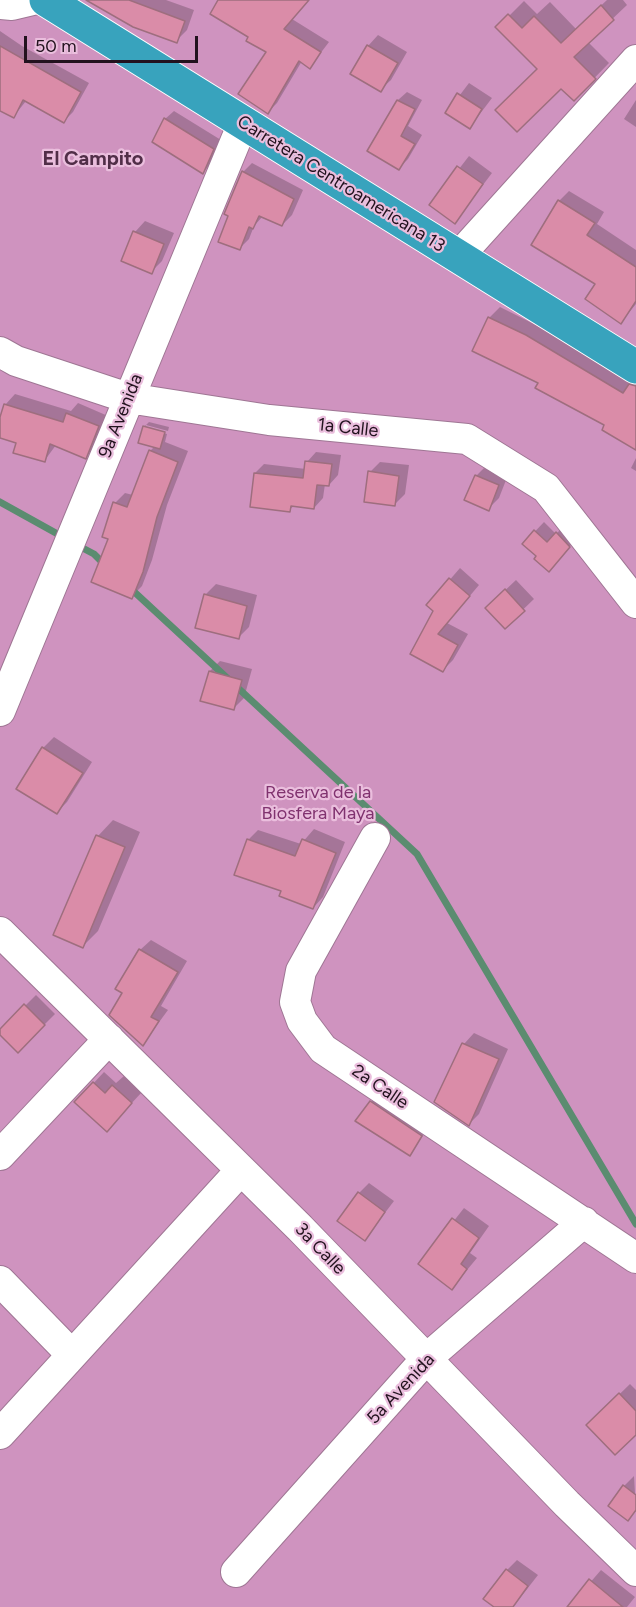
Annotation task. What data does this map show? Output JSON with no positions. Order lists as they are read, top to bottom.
{
  "streets": {
    "highway": ["Carretera Centroamericana 13"],
    "street": [
      "9a Avenida",
      "1a Calle",
      "2a Calle",
      "3a Calle",
      "5a Avenida"
    ]
  },
  "crossings": [
    ["Carretera Centroamericana 13", "9a Avenida"],
    ["9a Avenida", "1a Calle"],
    ["2a Calle", "5a Avenida"],
    ["3a Calle", "5a Avenida"]
  ],
  "districts": ["El Campito"],
  "parks": ["Reserva de la Biosfera Maya"],
  "scale_bar": "50 m"
}
